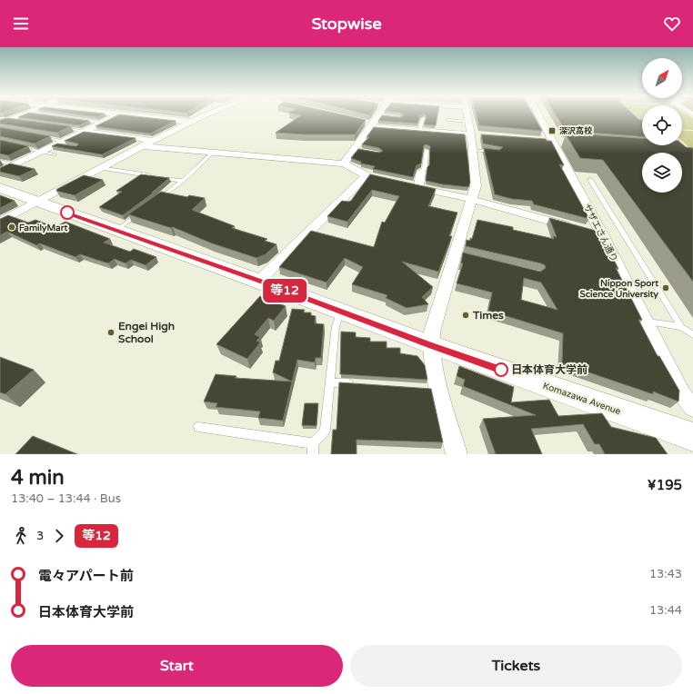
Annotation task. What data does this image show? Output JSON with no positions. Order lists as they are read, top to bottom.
{
  "streets": {
    "main road": ["Komazawa Avenue"],
    "street": ["サザエさん通り"]
  },
  "places": {
    "transit": ["深沢高校"],
    "other": [
      "FamilyMart",
      "Nippon Sport Science University",
      "Times",
      "Engei High School",
      "日本体育大学前"
    ]
  },
  "lines": ["bus line 等12"],
  "north": "top right",
  "page": {
    "header": "Stopwise",
    "on_map": "等12",
    "heading": ["4 min", "13:40 – 13:44 · Bus", "¥195"],
    "legs": ["3", "等12"],
    "list": [
      {
        "name": "電々アパート前",
        "value": "13:43"
      },
      {
        "name": "日本体育大学前",
        "value": "13:44"
      }
    ],
    "buttons": ["Start", "Tickets"]
  }
}
